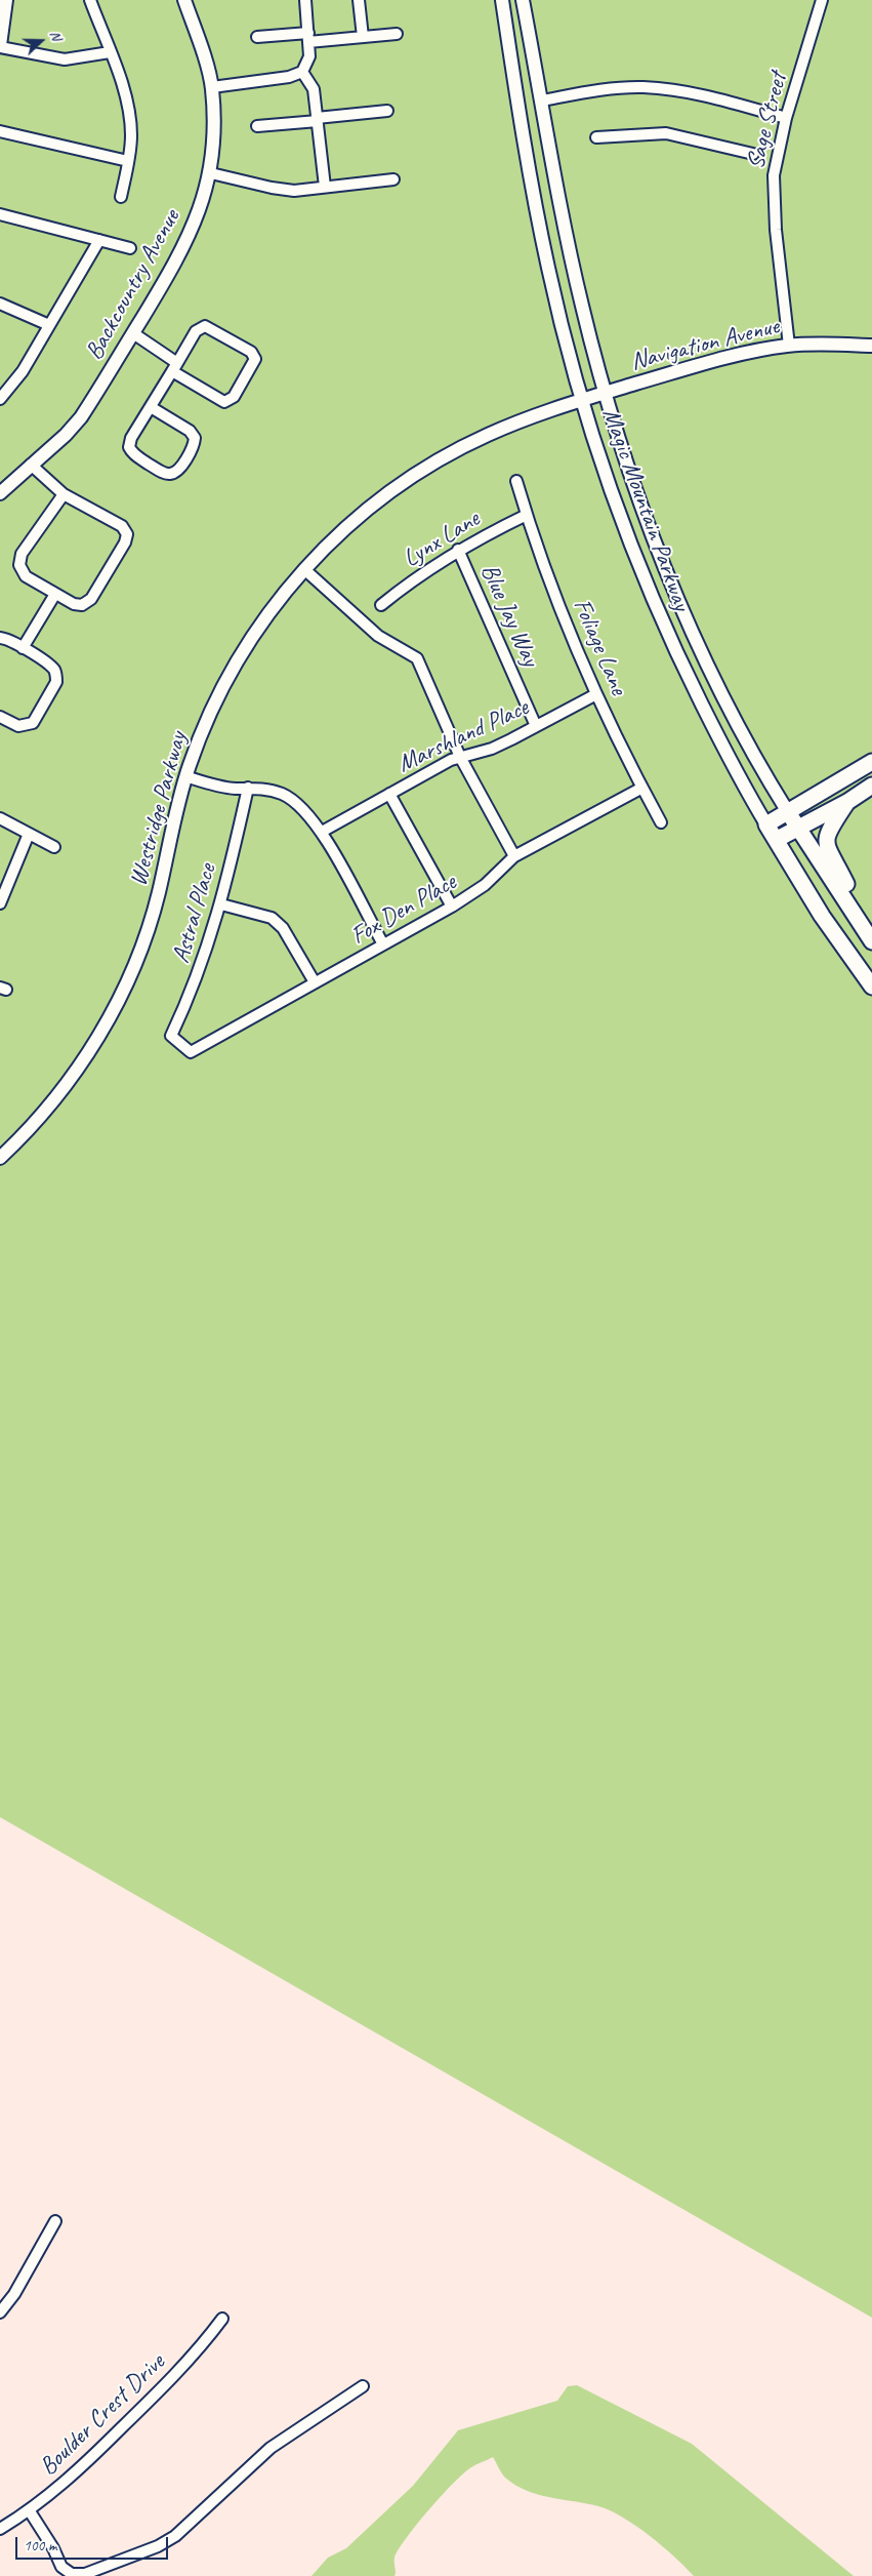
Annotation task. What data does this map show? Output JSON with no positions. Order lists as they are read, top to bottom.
{
  "streets": {
    "main road": ["Magic Mountain Parkway"],
    "street": [
      "Sage Street",
      "Backcountry Avenue",
      "Navigation Avenue",
      "Lynx Lane",
      "Blue Jay Way",
      "Foliage Lane",
      "Marshland Place",
      "Westridge Parkway",
      "Fox Den Place",
      "Astral Place",
      "Boulder Crest Drive"
    ]
  },
  "crossings": [
    ["Sage Street", "Navigation Avenue"],
    ["Navigation Avenue", "Magic Mountain Parkway"],
    ["Navigation Avenue", "Westridge Parkway"],
    ["Magic Mountain Parkway", "Westridge Parkway"],
    ["Lynx Lane", "Blue Jay Way"],
    ["Lynx Lane", "Foliage Lane"],
    ["Blue Jay Way", "Marshland Place"],
    ["Foliage Lane", "Marshland Place"],
    ["Foliage Lane", "Fox Den Place"],
    ["Fox Den Place", "Astral Place"]
  ],
  "scale_bar": "100 m",
  "north": "right"
}
